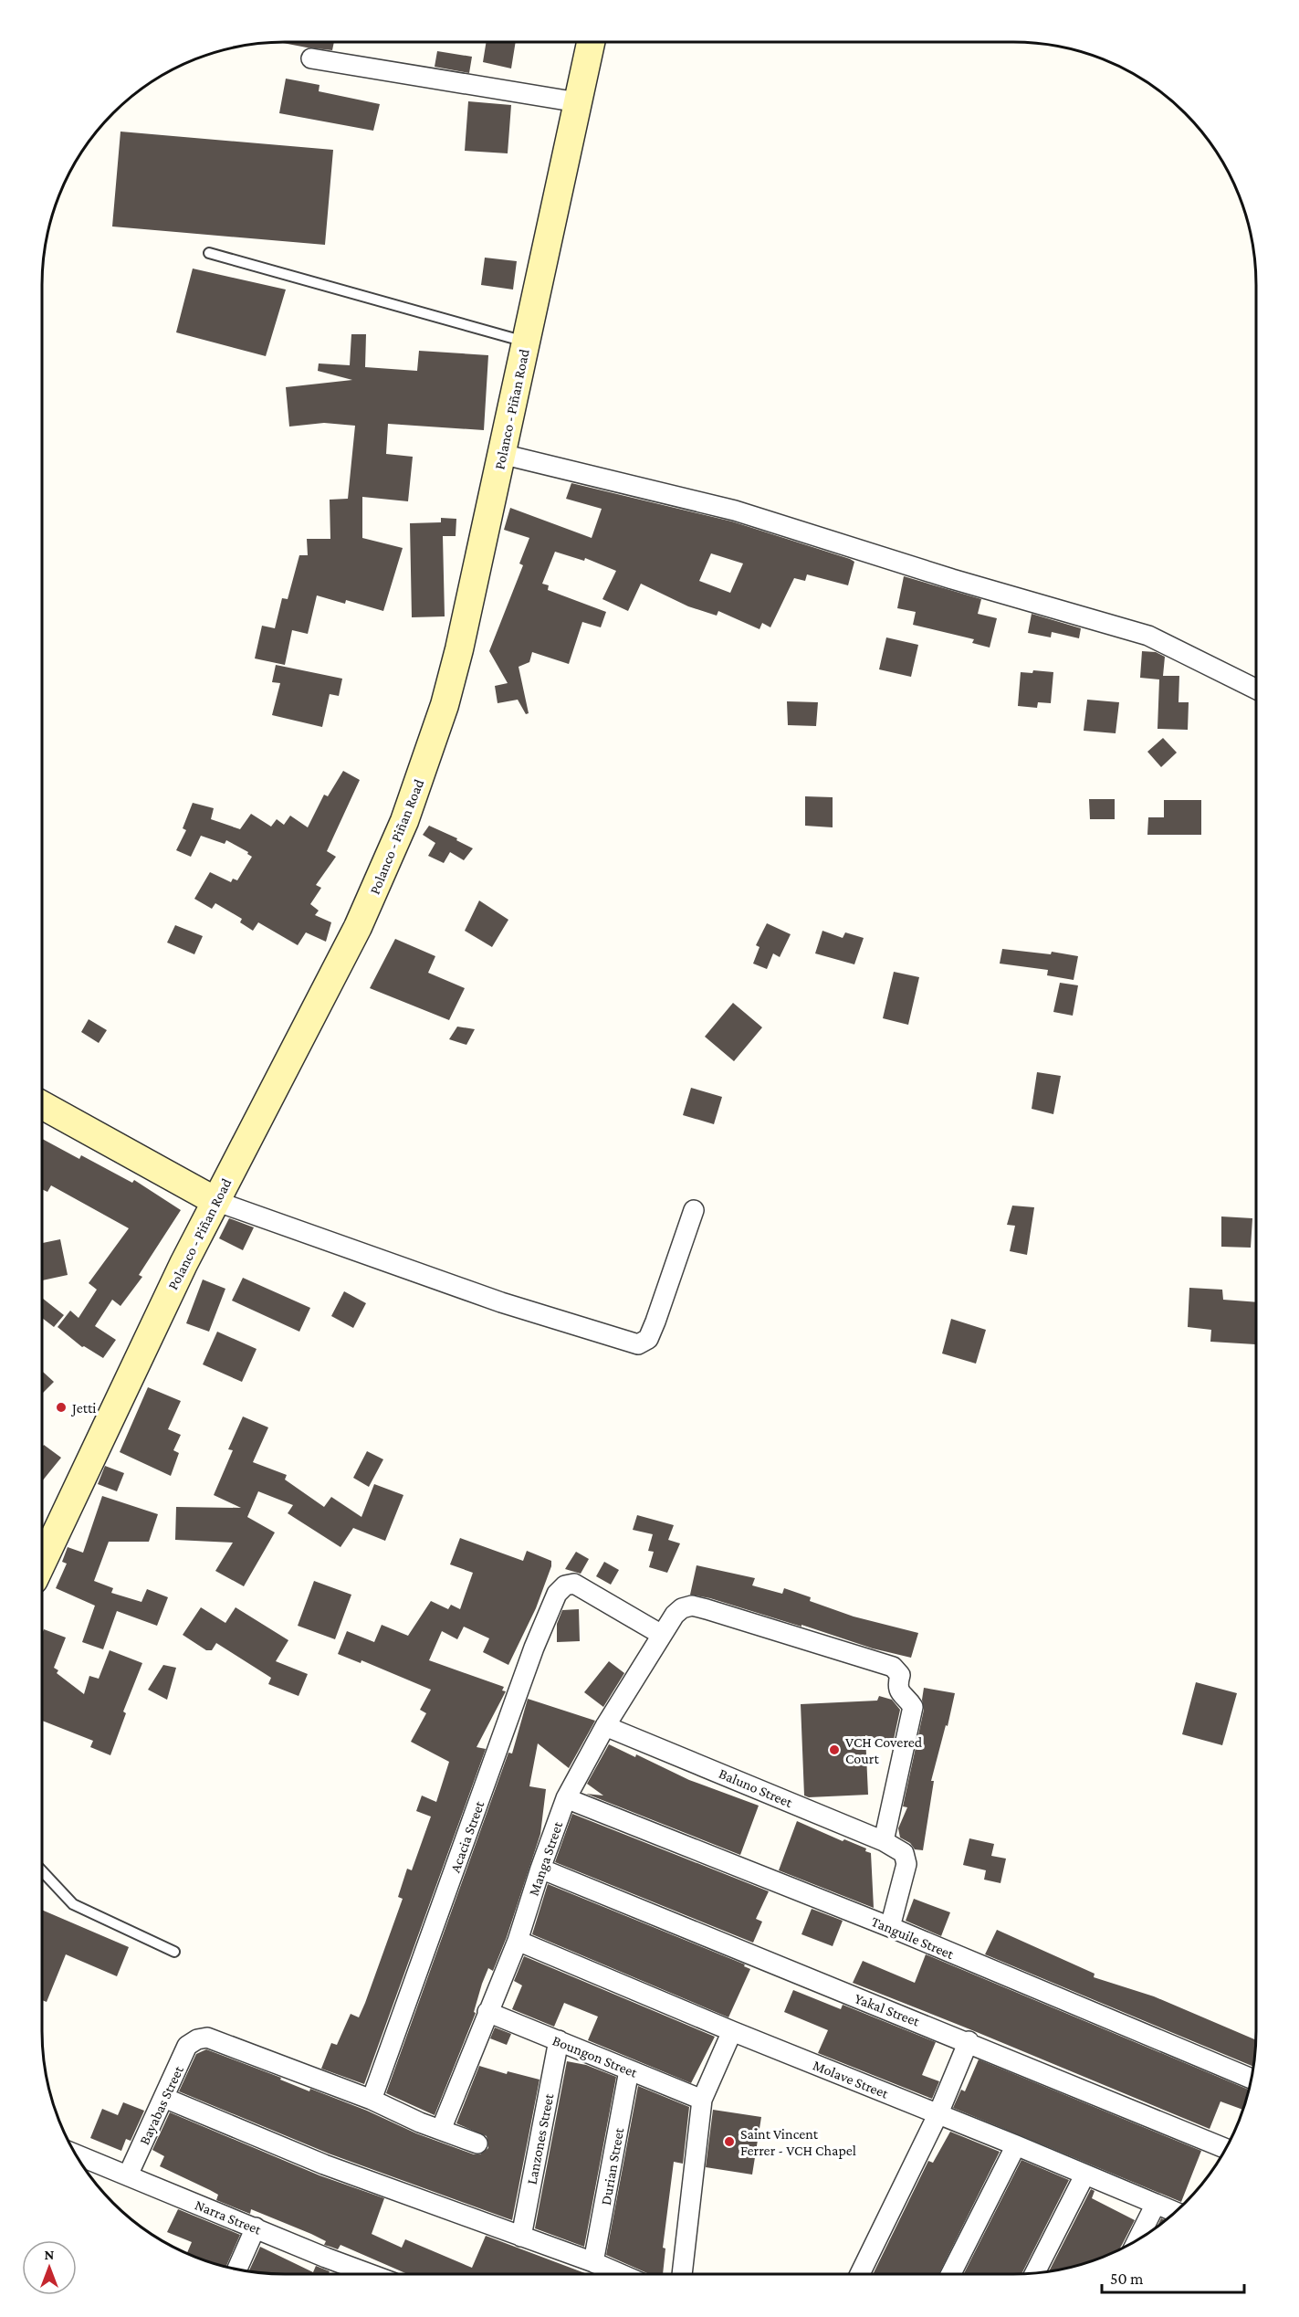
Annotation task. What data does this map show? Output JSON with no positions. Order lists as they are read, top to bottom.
{
  "streets": {
    "main road": ["Polanco - Piñan Road"],
    "street": [
      "Baluno Street",
      "Acacia Street",
      "Manga Street",
      "Tanguile Street",
      "Yakal Street",
      "Boungon Street",
      "Molave Street",
      "Bayabas Street",
      "Lanzones Street",
      "Durian Street",
      "Narra Street"
    ]
  },
  "crossings": [
    ["Baluno Street", "Manga Street"],
    ["Baluno Street", "Tanguile Street"],
    ["Acacia Street", "Manga Street"],
    ["Acacia Street", "Bayabas Street"],
    ["Manga Street", "Tanguile Street"],
    ["Manga Street", "Yakal Street"],
    ["Manga Street", "Boungon Street"],
    ["Manga Street", "Molave Street"],
    ["Boungon Street", "Lanzones Street"],
    ["Boungon Street", "Durian Street"],
    ["Bayabas Street", "Narra Street"]
  ],
  "places": ["Jetti", "VCH Covered Court", "Saint Vincent Ferrer - VCH Chapel"],
  "scale_bar": "50 m",
  "north": "top"
}
